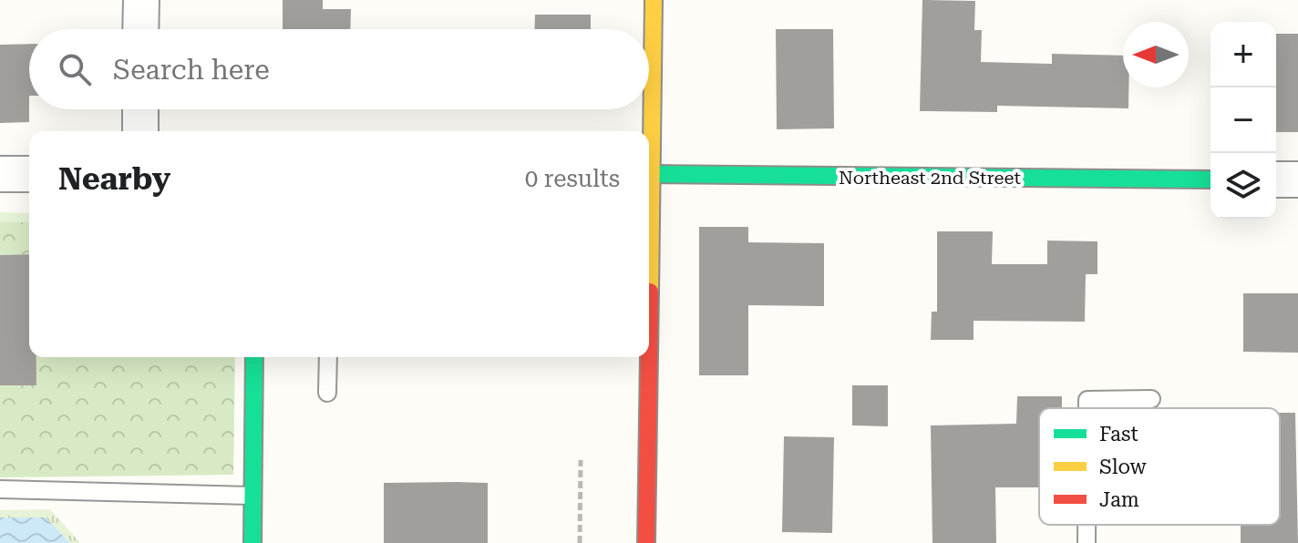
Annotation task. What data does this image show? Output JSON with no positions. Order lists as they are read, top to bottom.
{
  "streets": {
    "street": ["Northeast 2nd Street"]
  },
  "legend": ["Fast", "Slow", "Jam"],
  "north": "left",
  "page": {
    "map_buttons": ["+", "−"],
    "search": "Search here",
    "heading": ["Nearby", "0 results"]
  }
}
